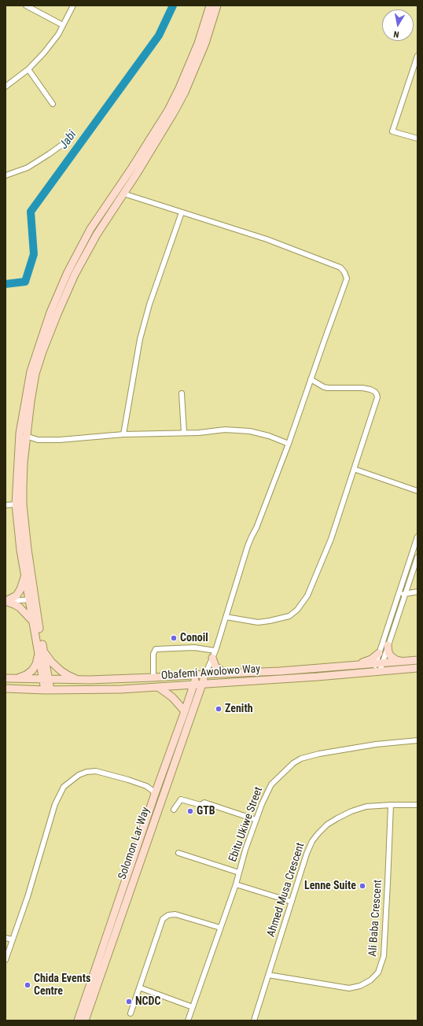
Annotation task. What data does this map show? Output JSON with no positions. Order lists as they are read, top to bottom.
{
  "streets": {
    "main road": ["Obafemi Awolowo Way", "Solomon Lar Way"],
    "street": ["Ebitu Ukiwe Street", "Ahmed Musa Crescent", "Ali Baba Crescent"]
  },
  "crossings": [
    ["Obafemi Awolowo Way", "Solomon Lar Way"],
    ["Ahmed Musa Crescent", "Ali Baba Crescent"]
  ],
  "water": ["Jabi"],
  "places": [
    "Conoil",
    "Zenith",
    "GTB",
    "Lenne Suite",
    "Chida Events Centre",
    "NCDC"
  ],
  "north": "bottom"
}
